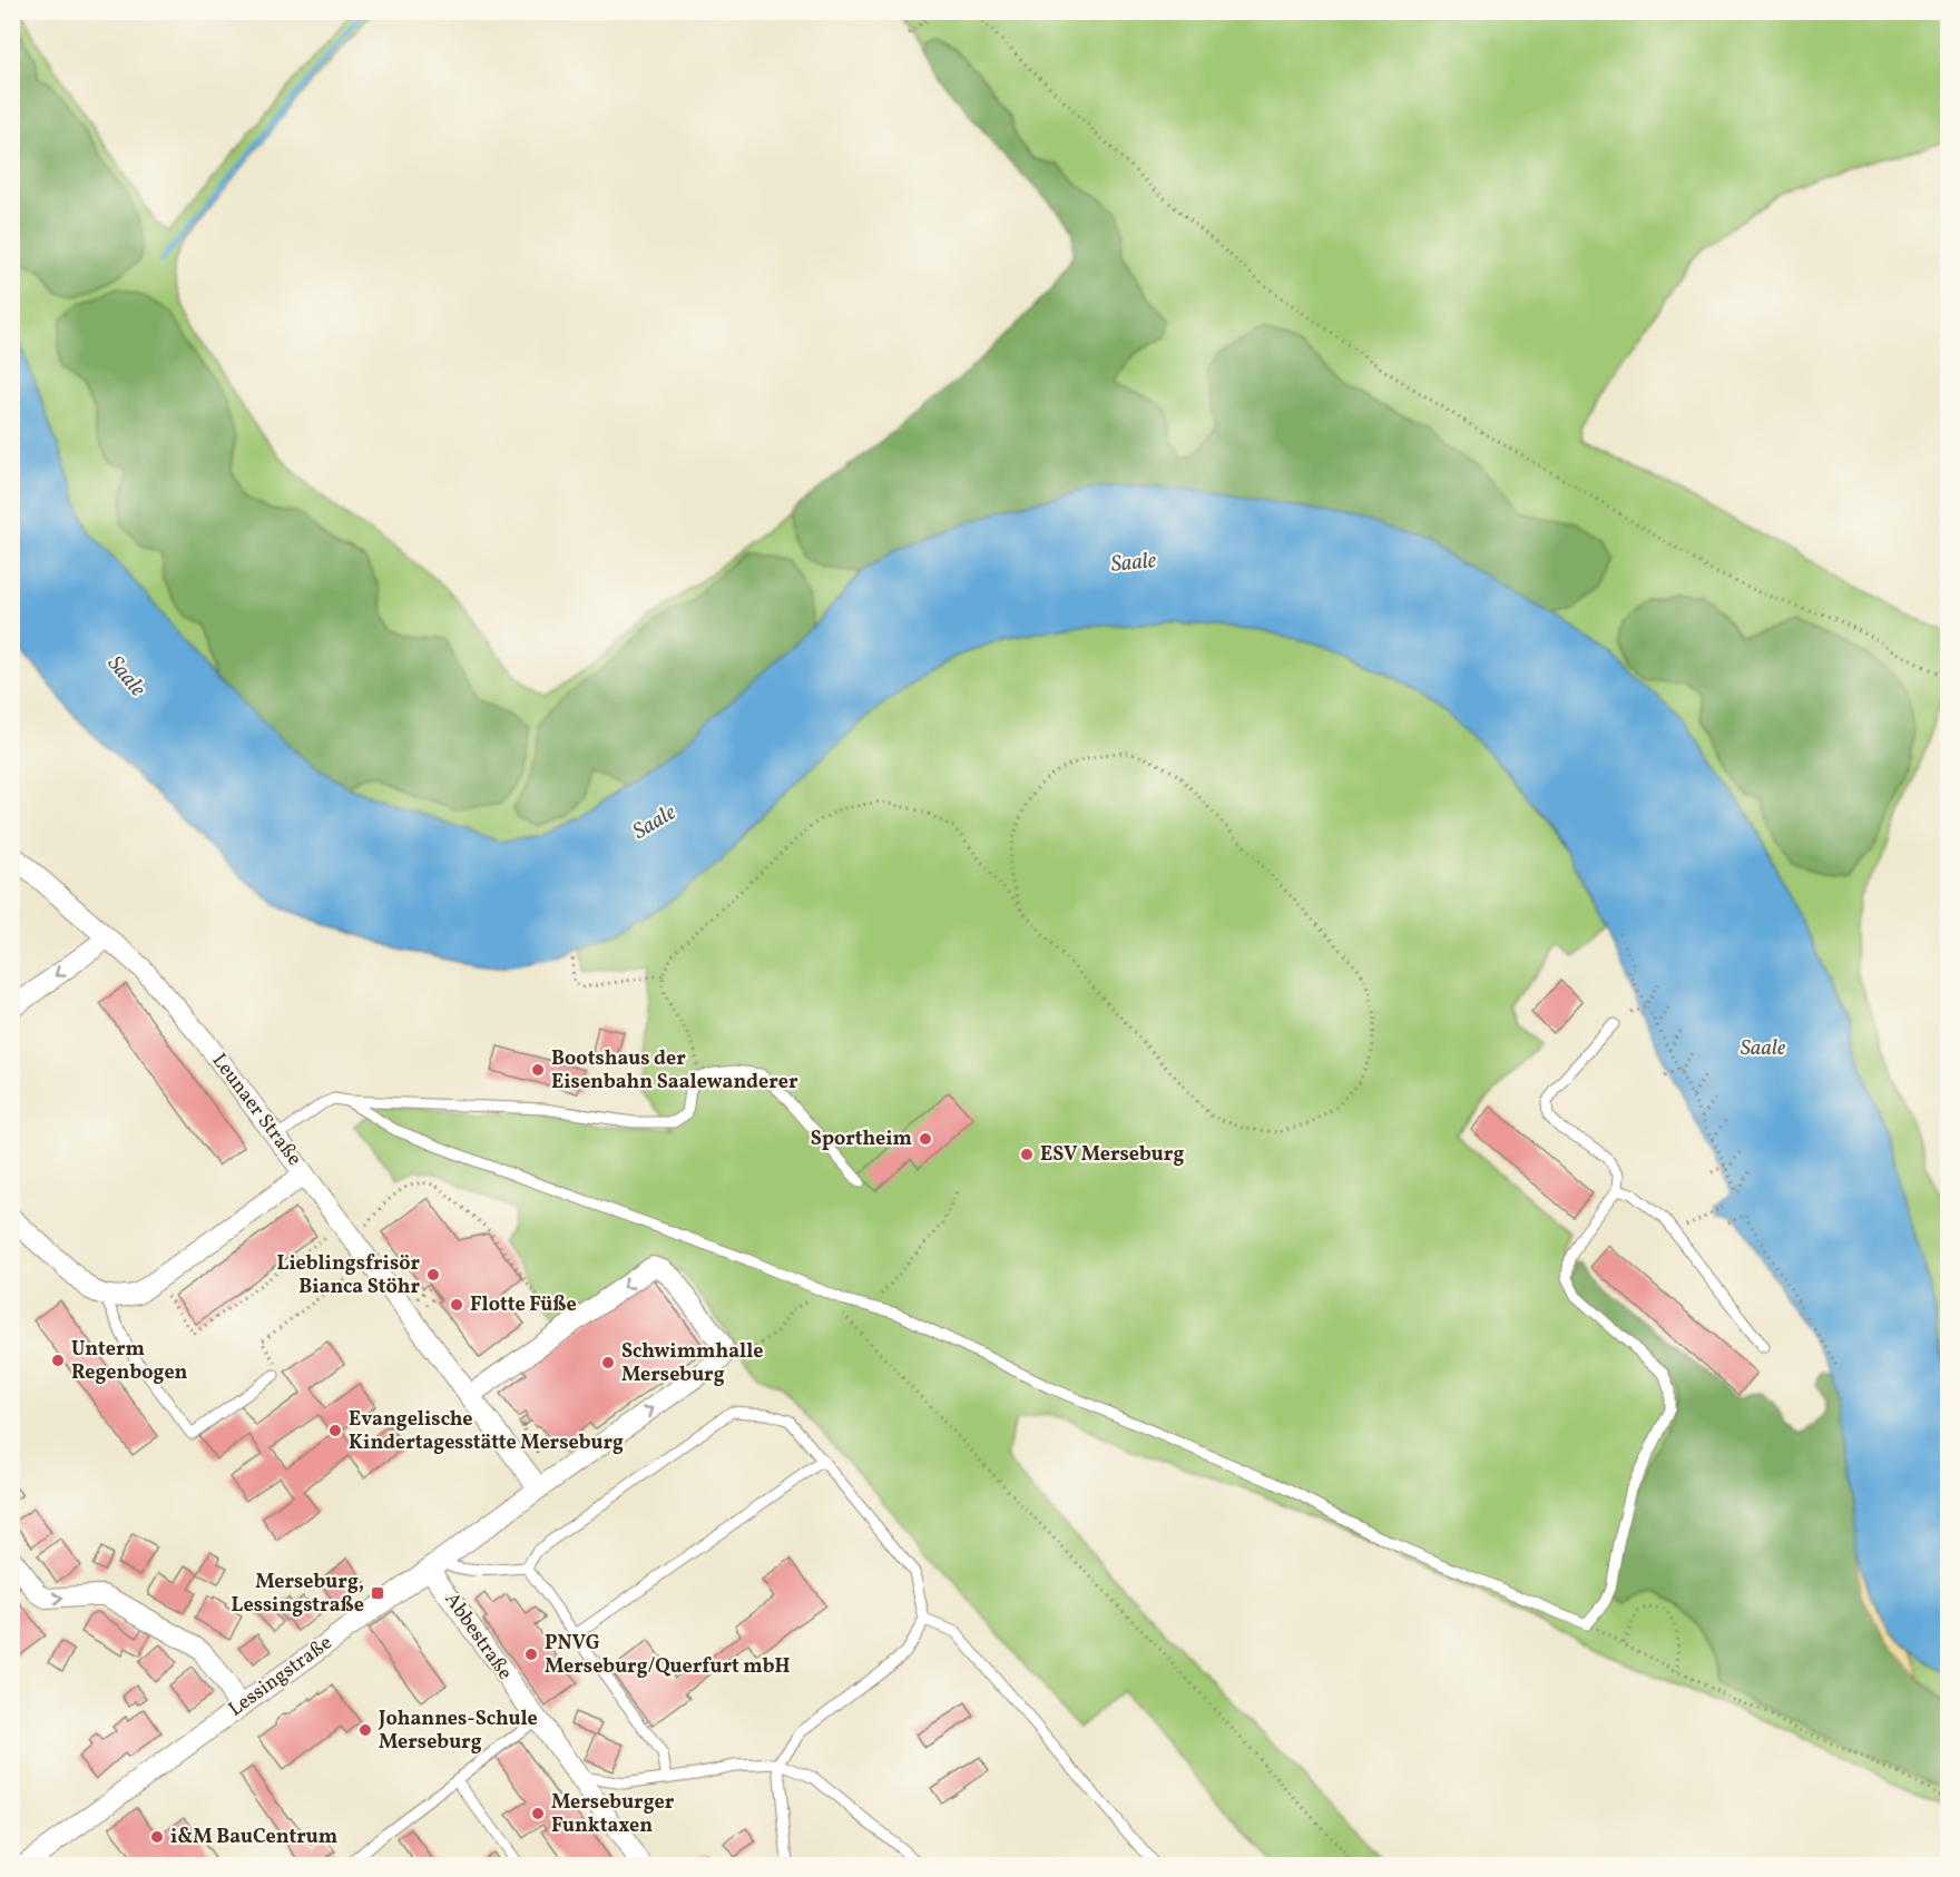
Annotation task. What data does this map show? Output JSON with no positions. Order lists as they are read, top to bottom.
{
  "streets": {
    "street": ["Leunaer Straße", "Abbestraße", "Lessingstraße"]
  },
  "crossings": [
    ["Leunaer Straße", "Lessingstraße"],
    ["Abbestraße", "Lessingstraße"]
  ],
  "water": ["Saale"],
  "places": {
    "other": [
      "Bootshaus der Eisenbahn Saalewanderer",
      "Sportheim",
      "ESV Merseburg",
      "Lieblingsfrisör Bianca Stöhr",
      "Flotte Füße",
      "Unterm Regenbogen",
      "Schwimmhalle Merseburg",
      "Evangelische Kindertagesstätte Merseburg",
      "PNVG Merseburg/Querfurt mbH",
      "Johannes-Schule Merseburg",
      "Merseburger Funktaxen",
      "i&M BauCentrum"
    ],
    "transit": ["Merseburg, Lessingstraße"]
  }
}
